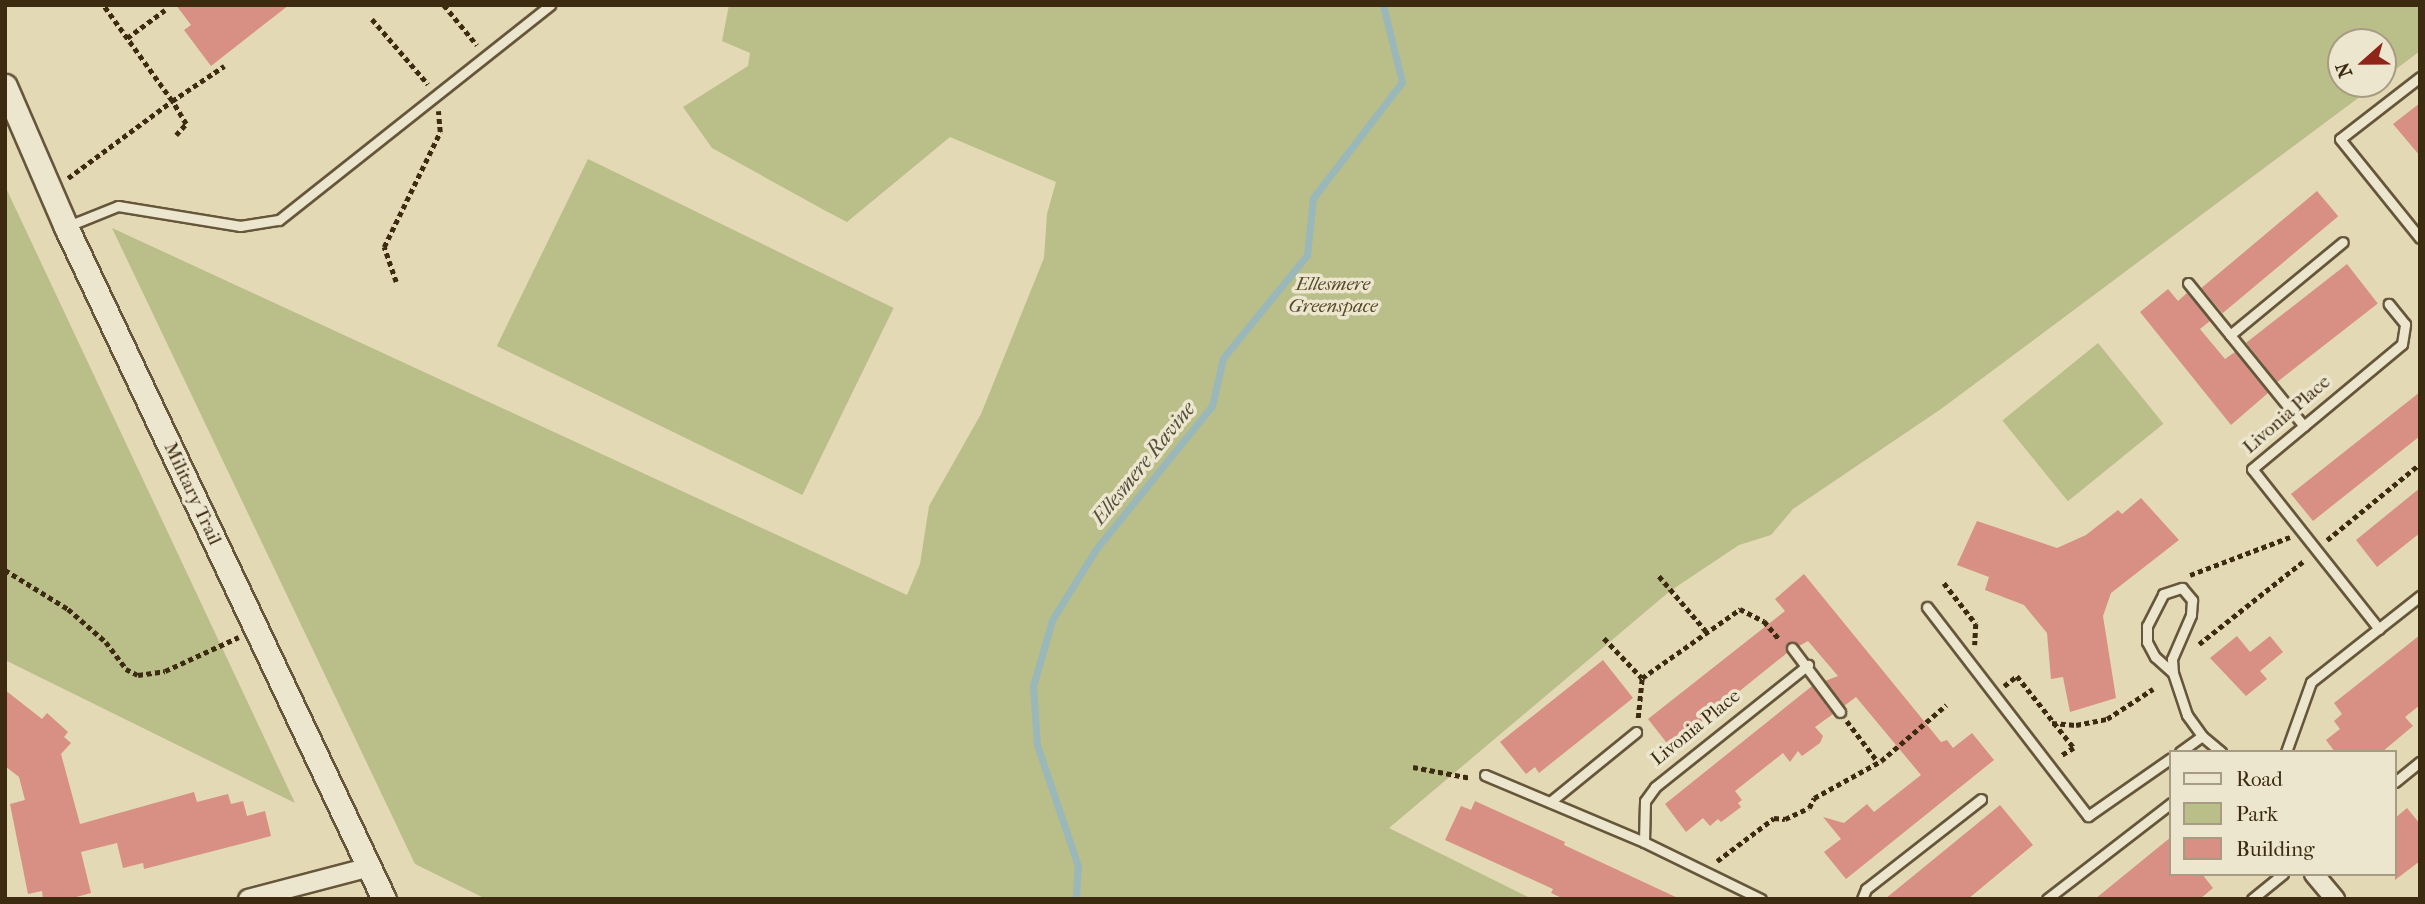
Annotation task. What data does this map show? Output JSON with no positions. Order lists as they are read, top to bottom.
{
  "streets": {
    "street": ["Military Trail"],
    "lane": ["Livonia Place"]
  },
  "water": ["Ellesmere Ravine"],
  "parks": ["Ellesmere Greenspace"],
  "legend": ["Road", "Park", "Building"],
  "north": "left"
}
